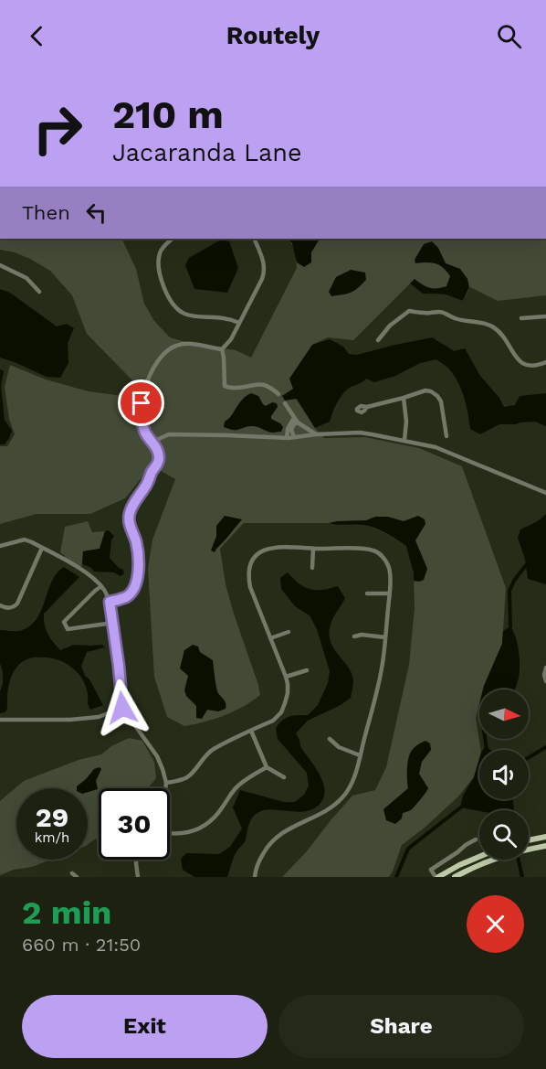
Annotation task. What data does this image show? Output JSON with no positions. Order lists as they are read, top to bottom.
{
  "north": "right",
  "page": {
    "header": "Routely",
    "turn": ["210 m", "Jacaranda Lane"],
    "then": "Then",
    "speed": "29 km/h",
    "limit": "30",
    "heading": ["2 min", "660 m · 21:50"],
    "buttons": ["Exit", "Share"]
  }
}
